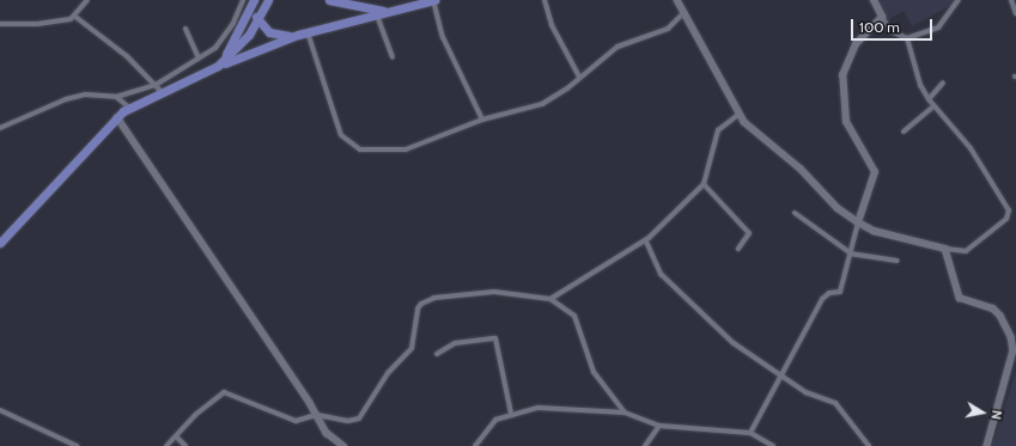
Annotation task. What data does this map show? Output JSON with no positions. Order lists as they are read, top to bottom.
{
  "scale_bar": "100 m",
  "north": "right"
}
